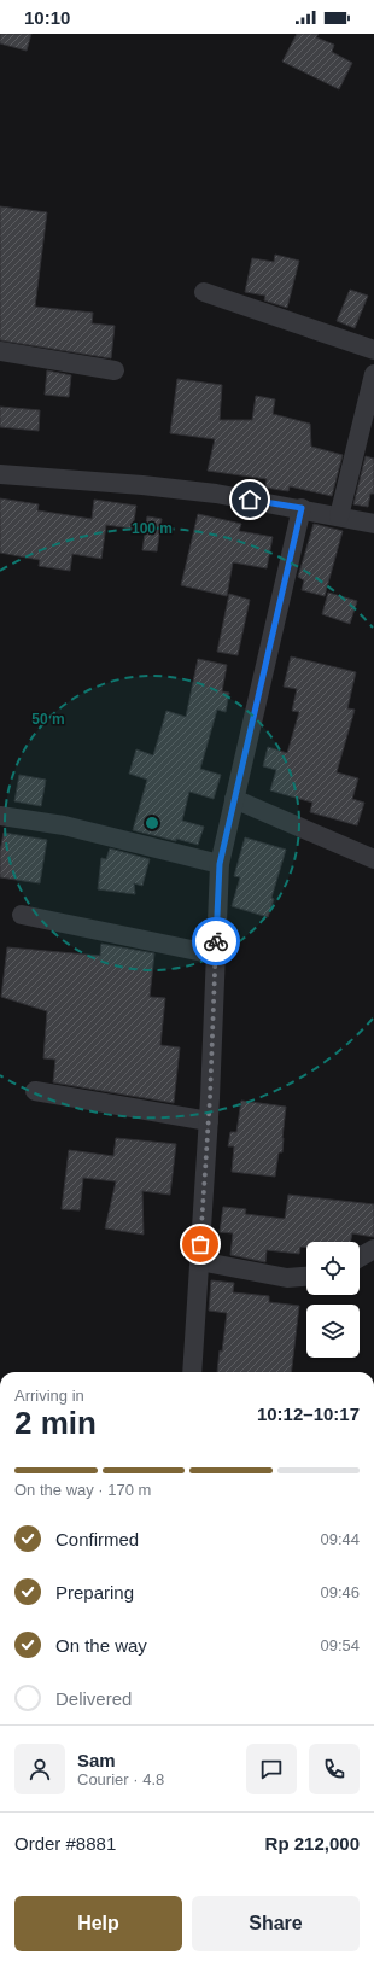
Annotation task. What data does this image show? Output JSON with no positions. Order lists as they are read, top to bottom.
{
  "page": {
    "status": "10:10",
    "heading": ["2 min", "Arriving in", "10:12–10:17"],
    "panel": [
      "Sam",
      "Courier · 4.8",
      "Order #8881",
      "Rp 212,000"
    ],
    "bar": "On the way · 170 m",
    "list": [
      ["Confirmed", "09:44"],
      ["Preparing", "09:46"],
      ["On the way", "09:54"],
      "Delivered"
    ],
    "buttons": ["Help", "Share"]
  },
  "rings": ["100 m", "50 m"]
}
